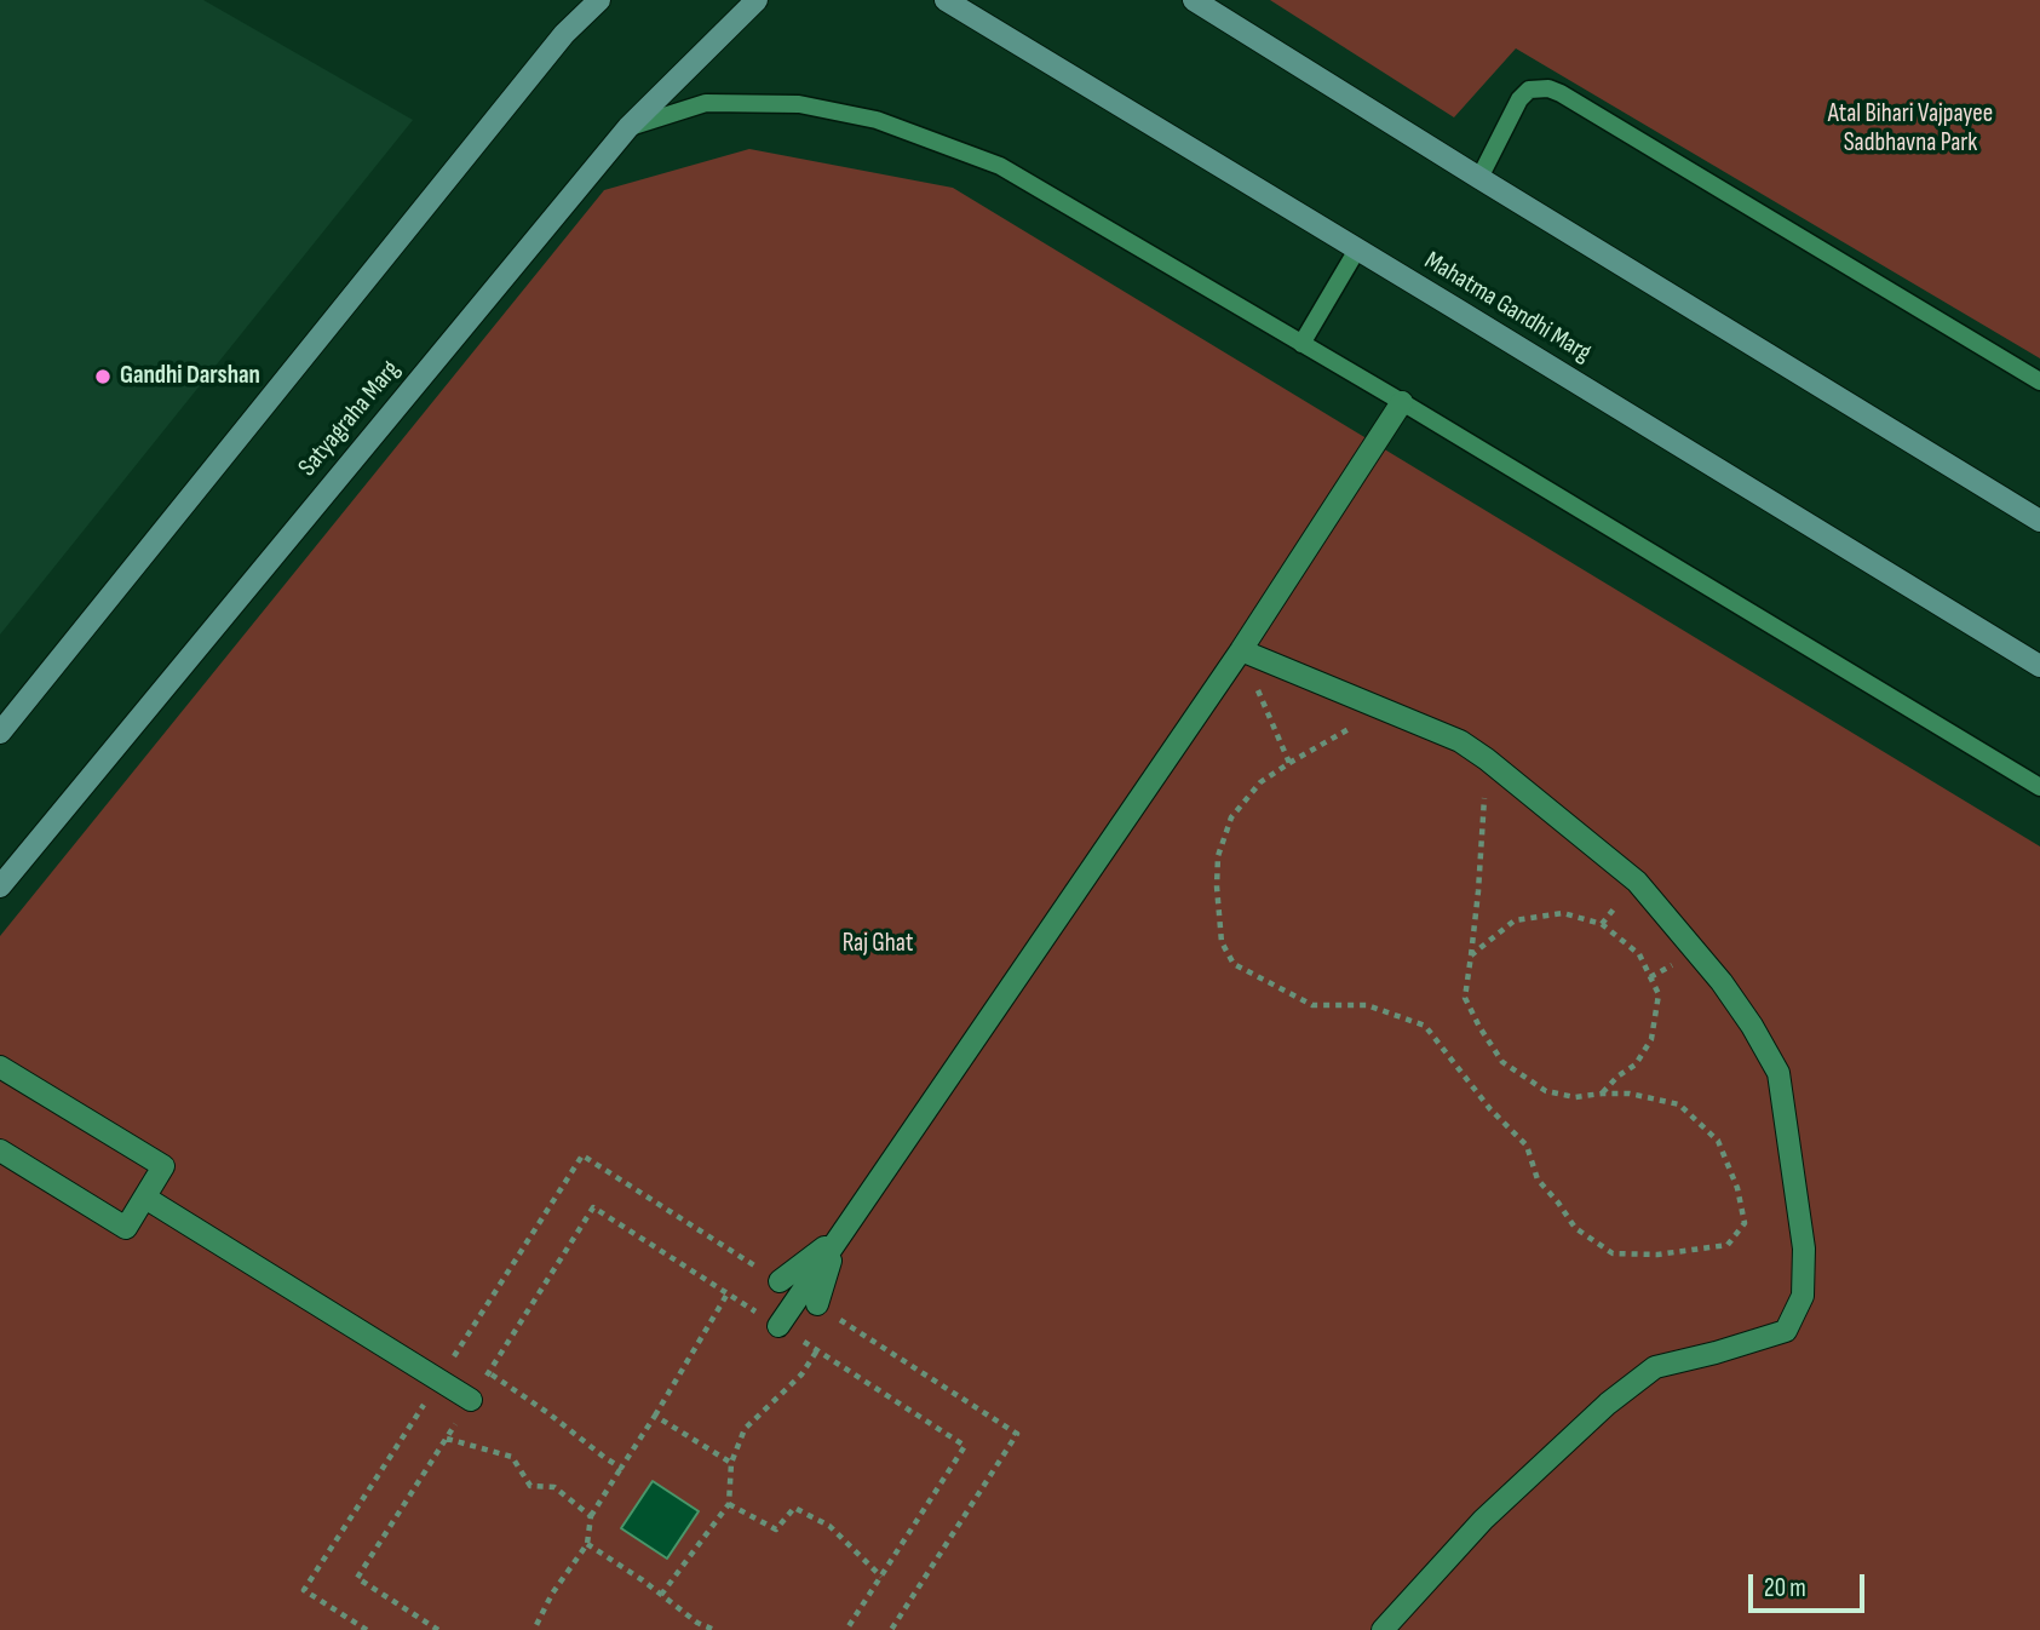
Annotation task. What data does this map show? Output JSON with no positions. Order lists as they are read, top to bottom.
{
  "streets": {
    "main road": ["Mahatma Gandhi Marg", "Satyagraha Marg"]
  },
  "parks": ["Atal Bihari Vajpayee Sadbhavna Park", "Raj Ghat"],
  "places": ["Gandhi Darshan"],
  "scale_bar": "20 m"
}
